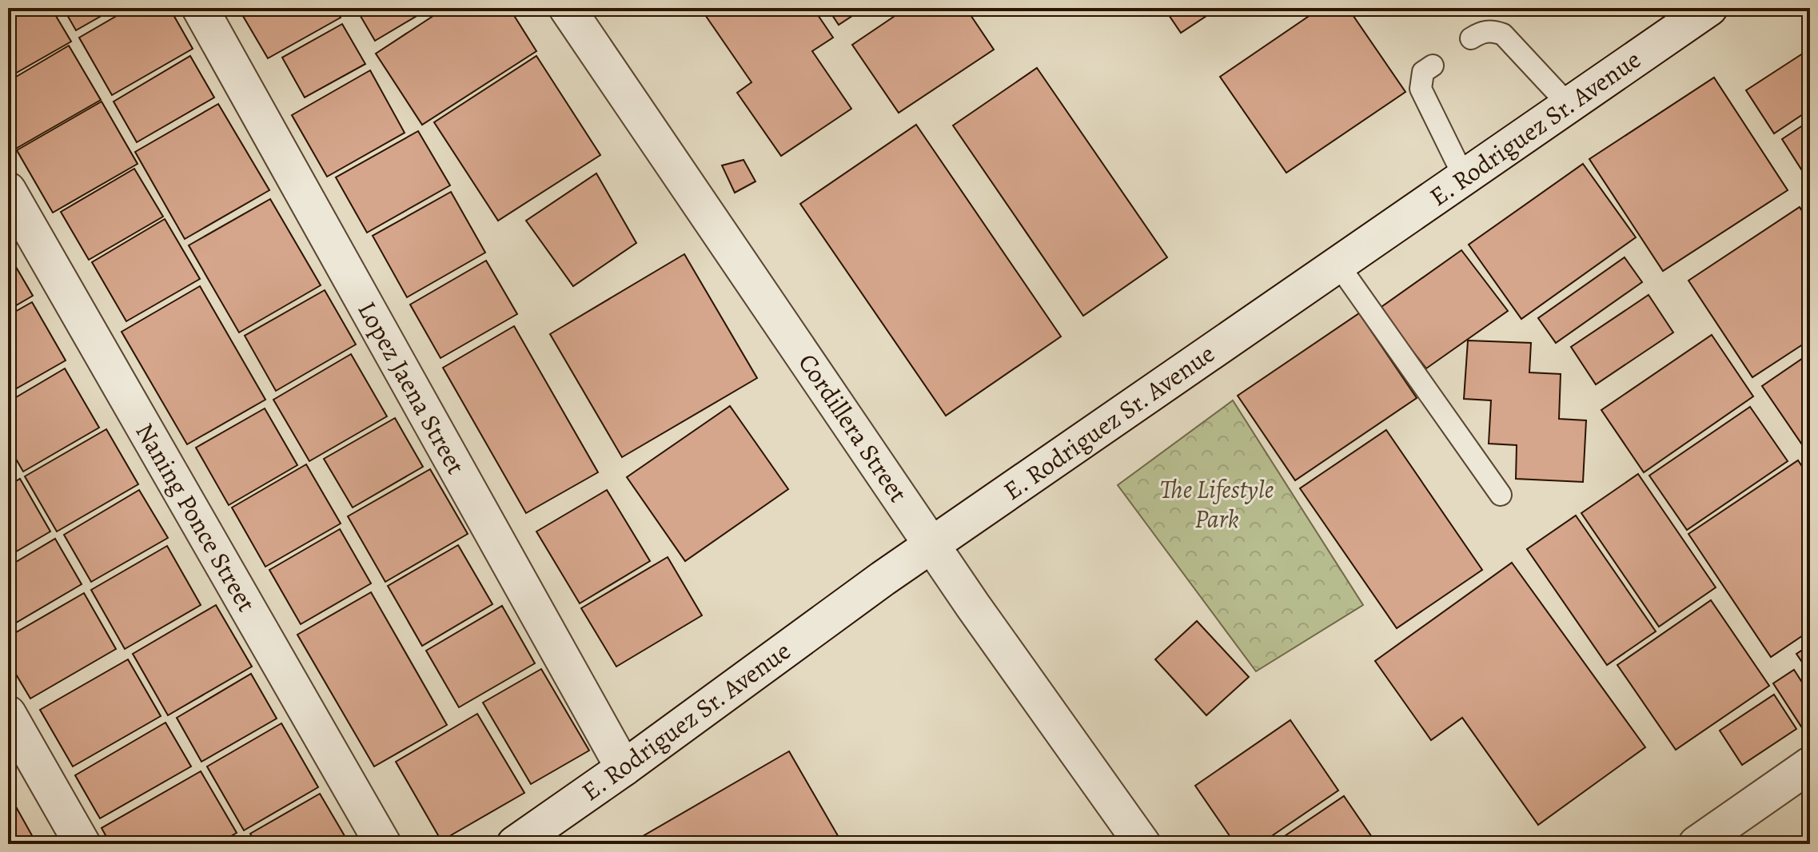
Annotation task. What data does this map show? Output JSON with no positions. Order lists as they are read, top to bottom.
{
  "streets": {
    "street": [
      "E. Rodriguez Sr. Avenue",
      "Lopez Jaena Street",
      "Cordillera Street",
      "Naning Ponce Street"
    ]
  },
  "crossings": [
    ["E. Rodriguez Sr. Avenue", "Lopez Jaena Street"],
    ["E. Rodriguez Sr. Avenue", "Cordillera Street"]
  ],
  "parks": ["The Lifestyle Park"]
}
